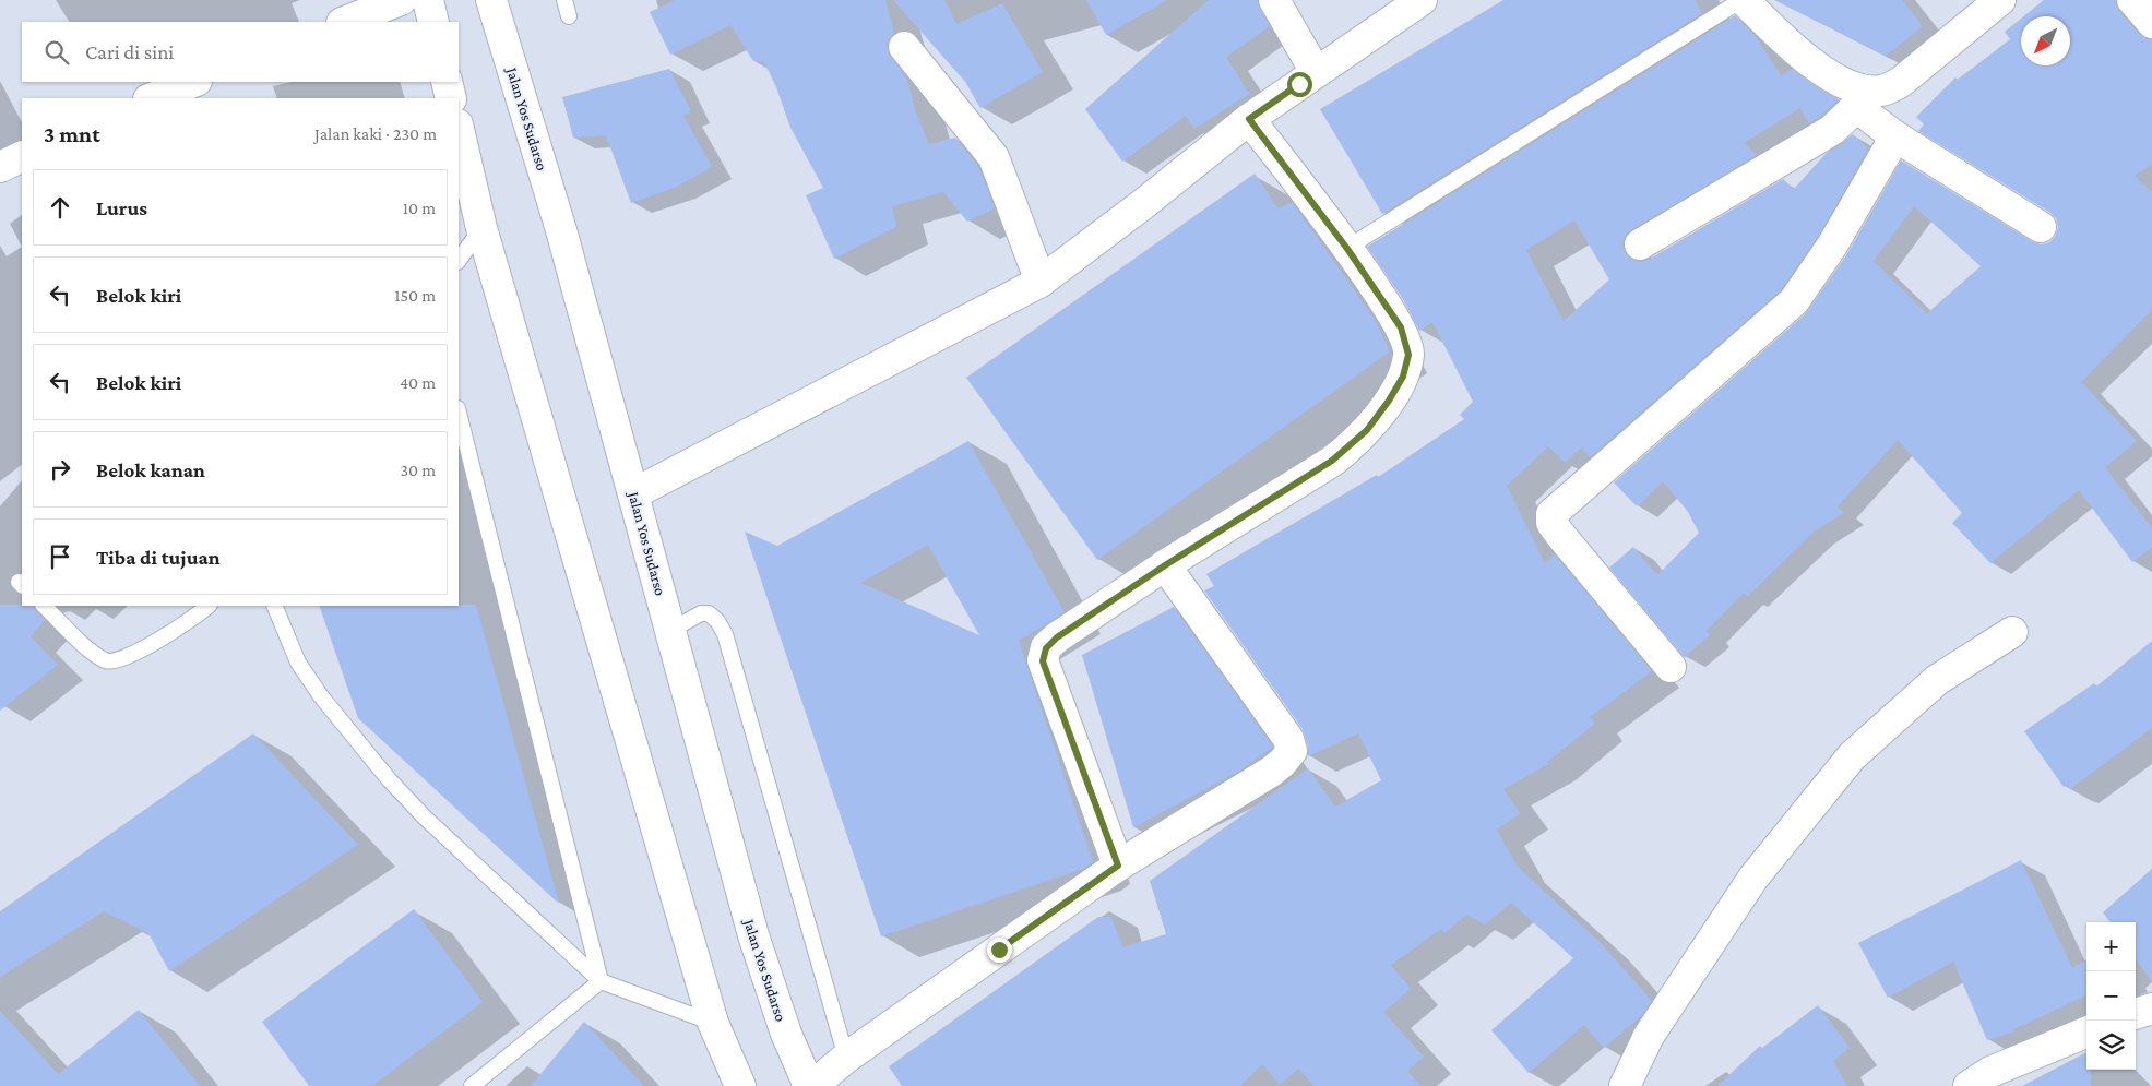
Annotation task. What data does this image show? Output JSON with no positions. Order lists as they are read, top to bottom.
{
  "streets": {
    "main road": ["Jalan Yos Sudarso"]
  },
  "north": "bottom left",
  "page": {
    "search": "Cari di sini",
    "heading": ["3 mnt", "Jalan kaki · 230 m"],
    "list": [
      ["Lurus", "10 m"],
      ["Belok kiri", "150 m"],
      ["Belok kiri", "40 m"],
      ["Belok kanan", "30 m"],
      "Tiba di tujuan"
    ],
    "map_buttons": ["+", "−"]
  }
}
